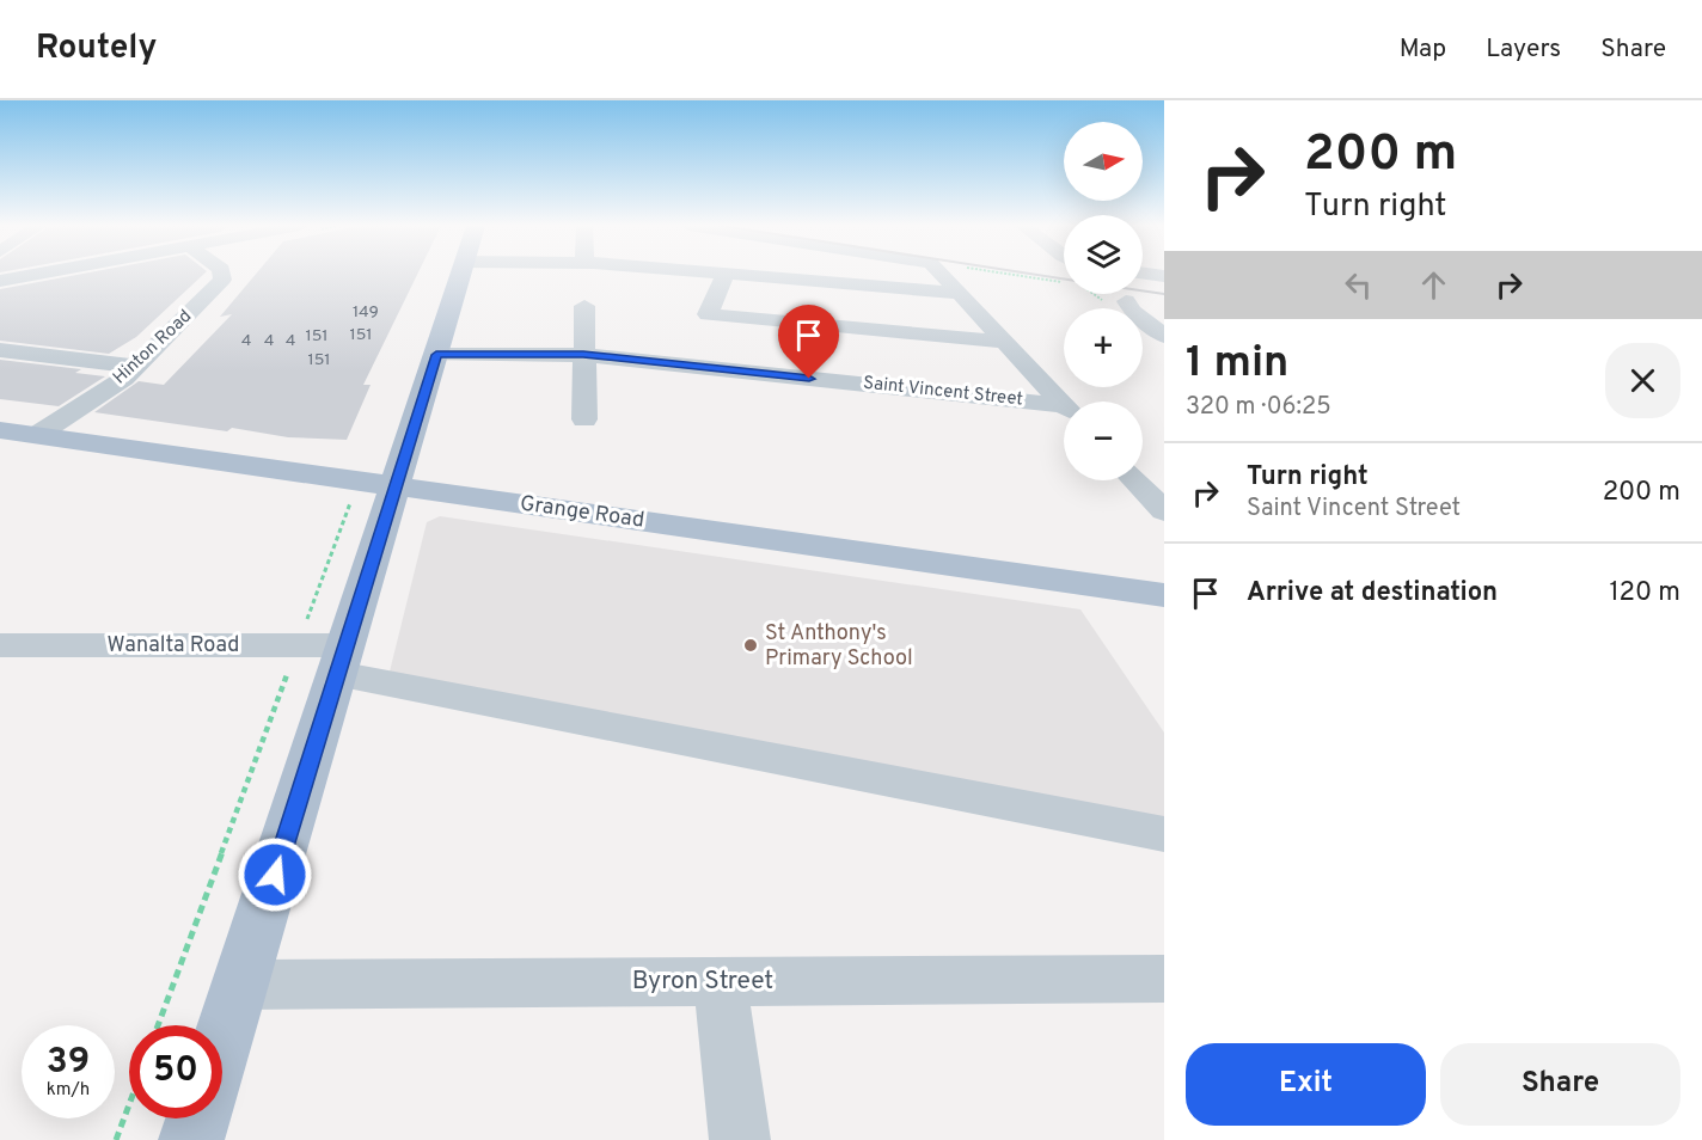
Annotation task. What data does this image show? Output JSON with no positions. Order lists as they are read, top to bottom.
{
  "streets": {
    "main road": ["Grange Road"],
    "street": [
      "Hinton Road",
      "Saint Vincent Street",
      "Wanalta Road",
      "Byron Street"
    ]
  },
  "crossings": [
    ["Hinton Road", "Grange Road"]
  ],
  "places": ["St Anthony's Primary School"],
  "house_numbers": [
    "149",
    "151",
    "151",
    "4",
    "4",
    "4",
    "151"
  ],
  "north": "right",
  "page": {
    "header": "Routely",
    "nav": ["Map", "Layers", "Share"],
    "turn": ["200 m", "Turn right"],
    "map_buttons": ["+", "−"],
    "heading": ["1 min", "320 m · 06:25"],
    "list": [
      {
        "name": "Turn right",
        "note": "Saint Vincent Street",
        "value": "200 m"
      },
      {
        "name": "Arrive at destination",
        "value": "120 m"
      }
    ],
    "speed": "39 km/h",
    "limit": "50",
    "buttons": ["Exit", "Share"]
  }
}
